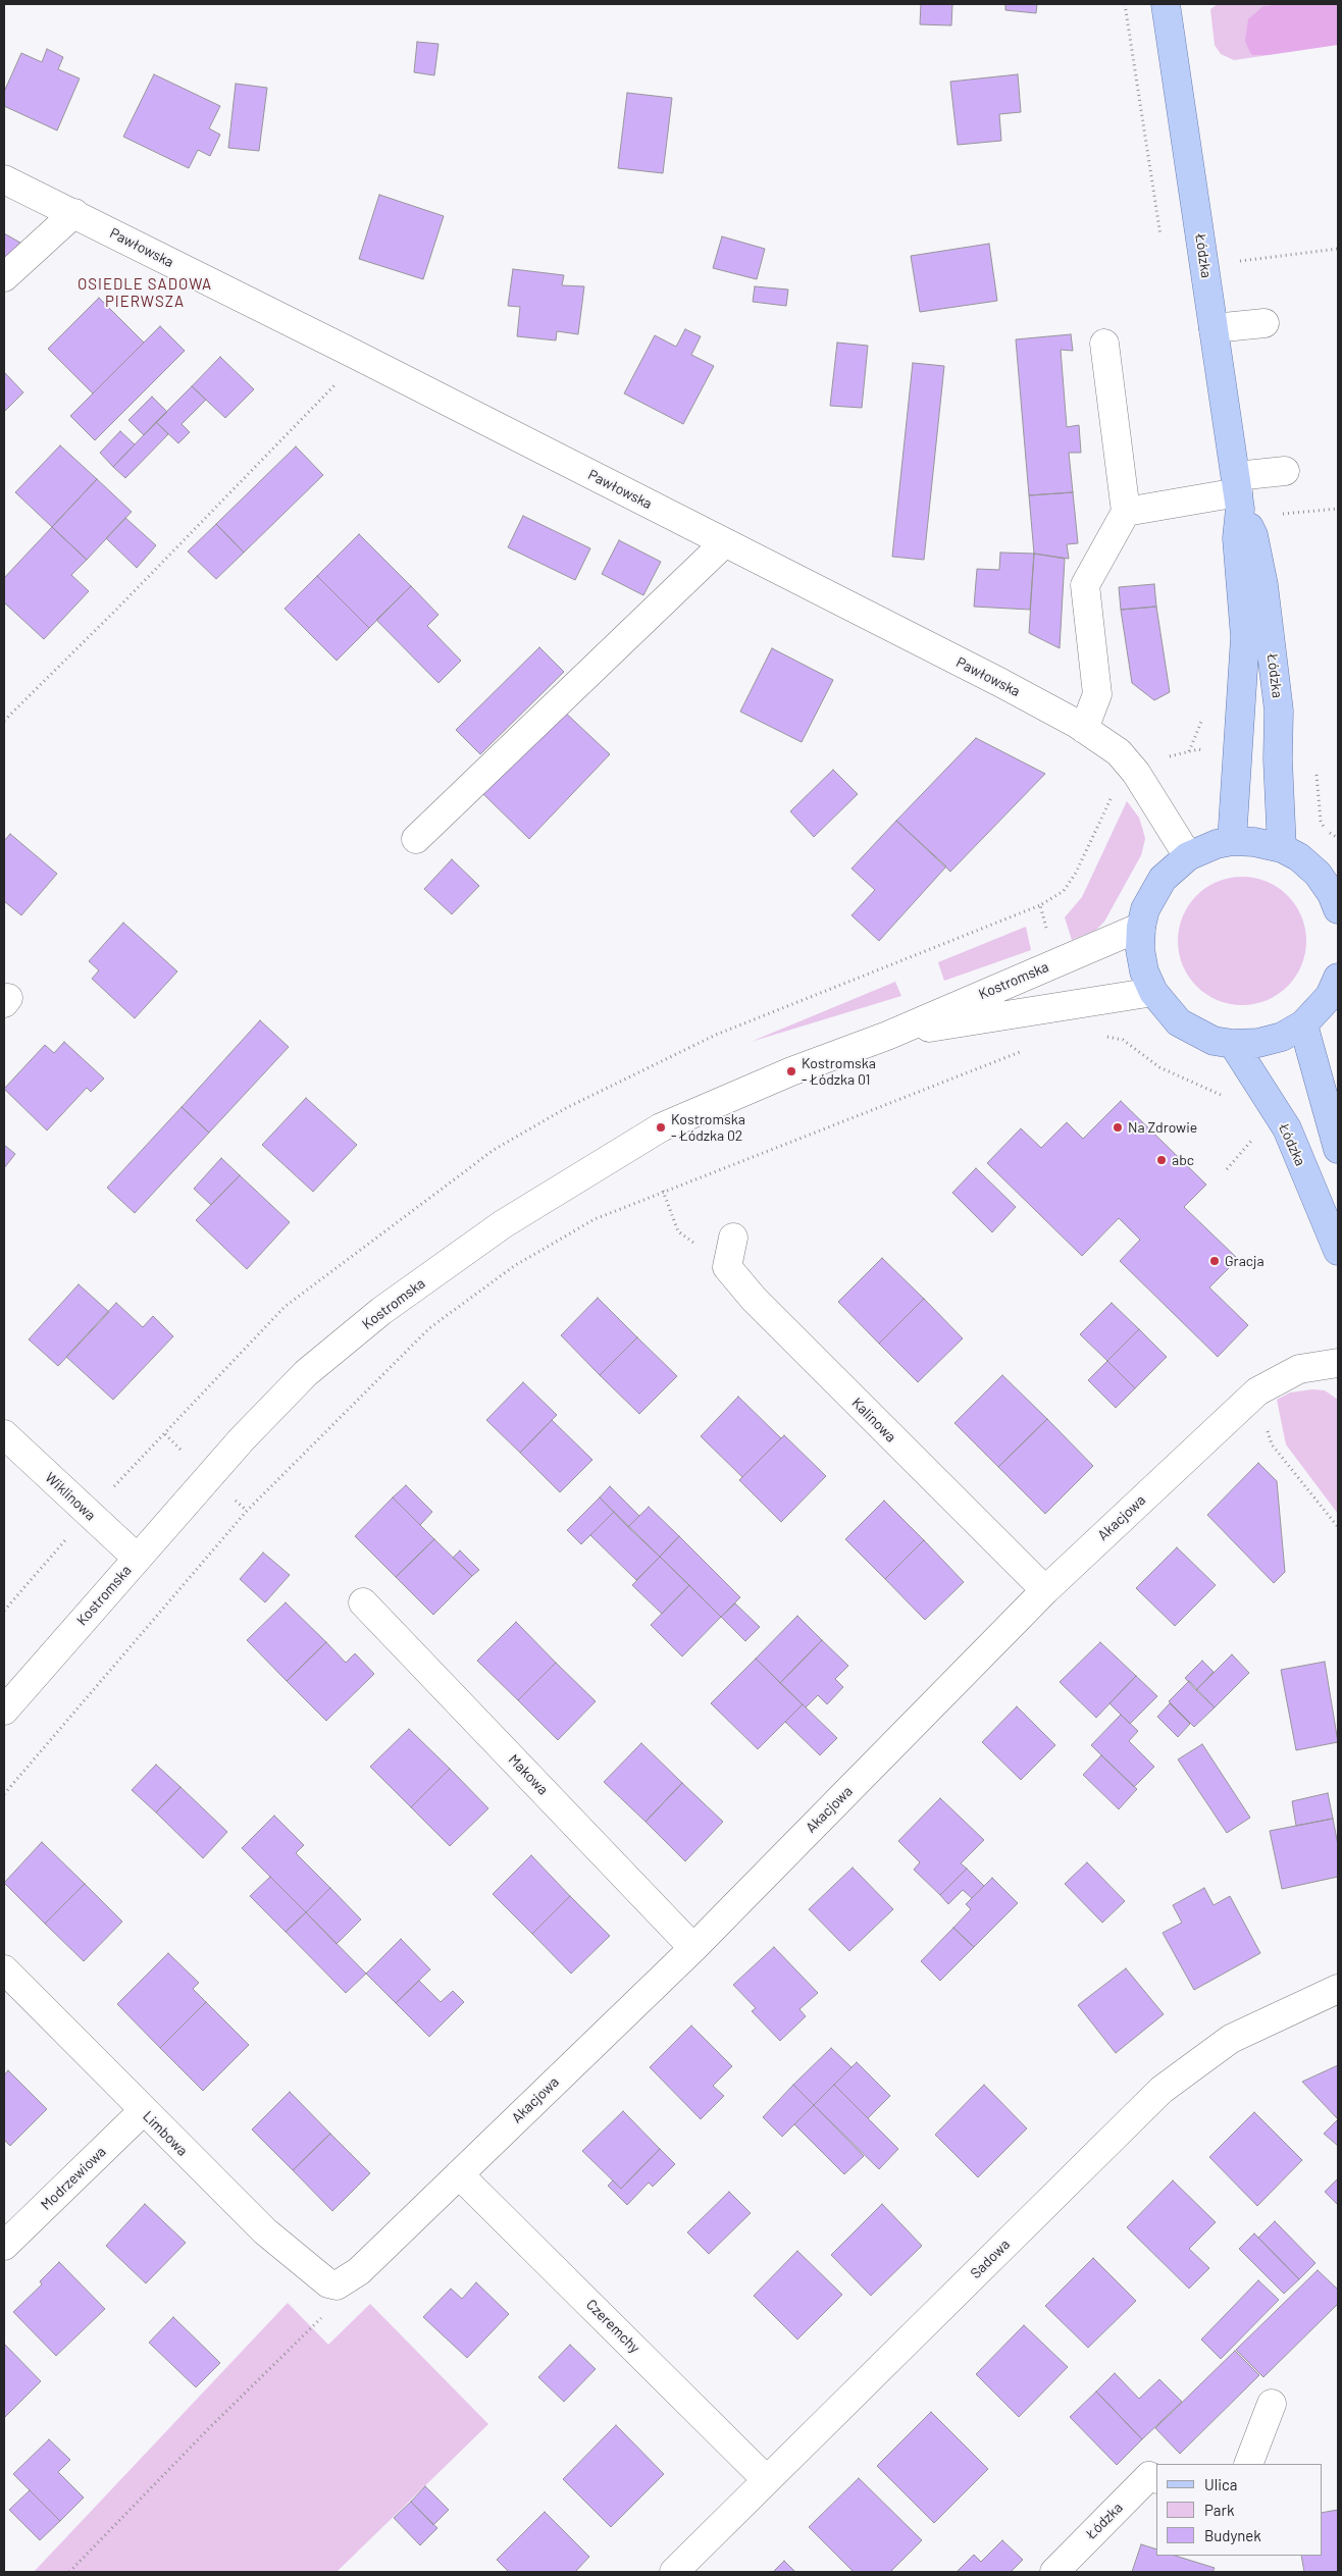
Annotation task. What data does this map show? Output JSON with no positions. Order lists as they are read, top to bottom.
{
  "streets": {
    "main road": ["Łódzka"],
    "street": [
      "Pawłowska",
      "Kostromska",
      "Kalinowa",
      "Wiklinowa",
      "Akacjowa",
      "Makowa",
      "Limbowa",
      "Modrzewiowa",
      "Sadowa",
      "Czeremchy"
    ]
  },
  "crossings": [
    ["Kostromska", "Wiklinowa"],
    ["Kalinowa", "Akacjowa"],
    ["Akacjowa", "Makowa"],
    ["Akacjowa", "Limbowa"],
    ["Akacjowa", "Czeremchy"],
    ["Limbowa", "Modrzewiowa"],
    ["Sadowa", "Czeremchy"]
  ],
  "districts": ["OSIEDLE SADOWA PIERWSZA"],
  "places": [
    "Kostromska - Łódzka 01",
    "Kostromska - Łódzka 02",
    "Na Zdrowie",
    "abc",
    "Gracja"
  ],
  "legend": ["Ulica", "Park", "Budynek"]
}
